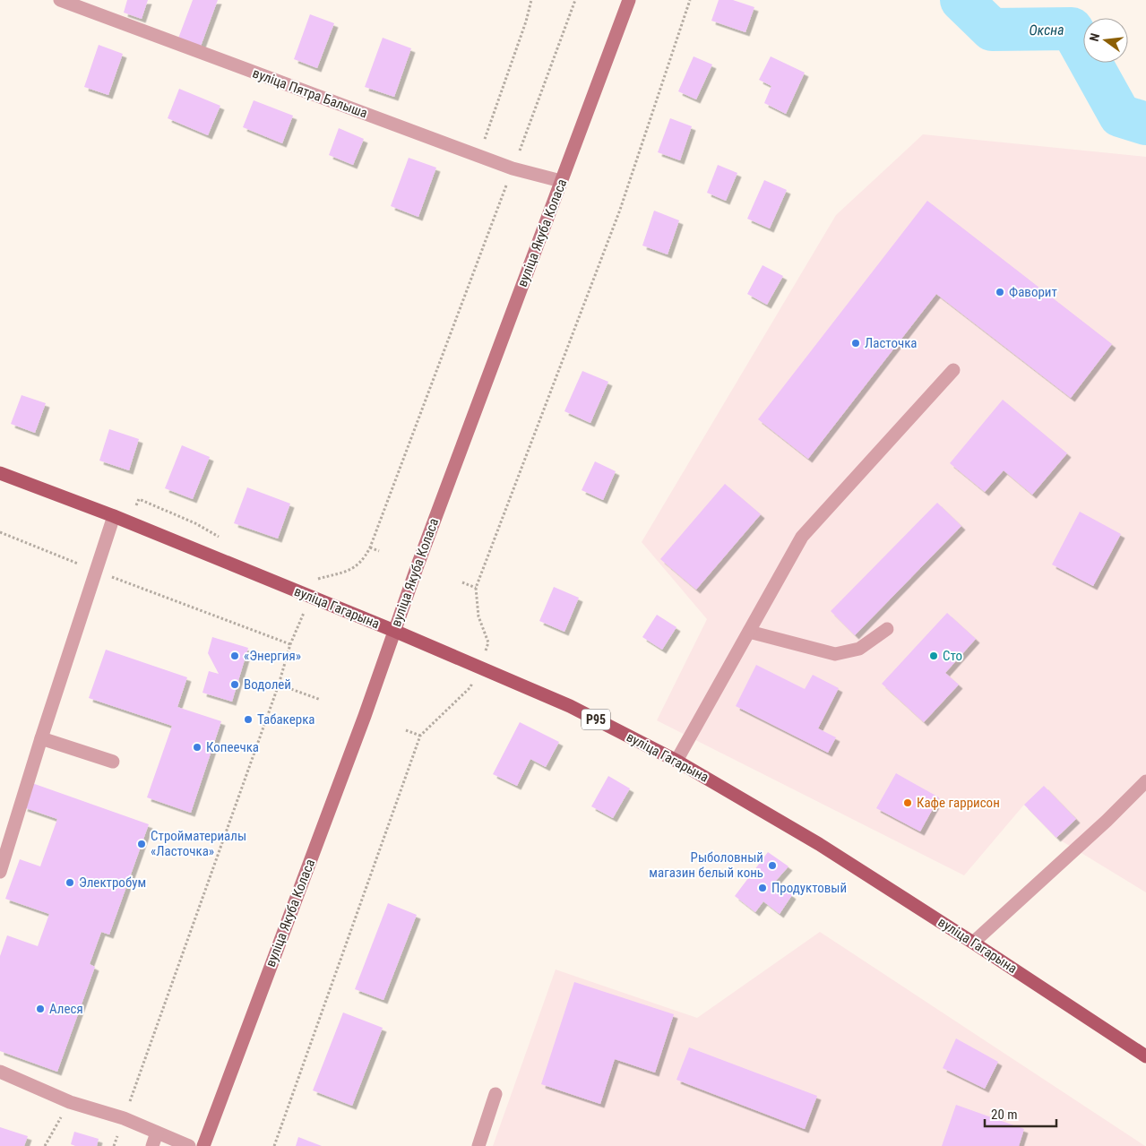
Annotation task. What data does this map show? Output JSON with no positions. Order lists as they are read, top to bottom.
{
  "streets": {
    "main road": ["вуліца Якуба Коласа", "вуліца Гагарына", "Р95"],
    "street": ["вуліца Пятра Балыша"]
  },
  "crossings": [
    ["вуліца Пятра Балыша", "вуліца Якуба Коласа"],
    ["вуліца Якуба Коласа", "вуліца Гагарына"]
  ],
  "water": ["Оксна"],
  "places": [
    "Фаворит",
    "Ласточка",
    "«Энергия»",
    "Сто",
    "Водолей",
    "Табакерка",
    "Копеечка",
    "Кафе гаррисон",
    "Стройматериалы «Ласточка»",
    "Рыболовный магазин белый конь",
    "Электробум",
    "Продуктовый",
    "Алеся"
  ],
  "scale_bar": "20 m",
  "north": "left"
}
